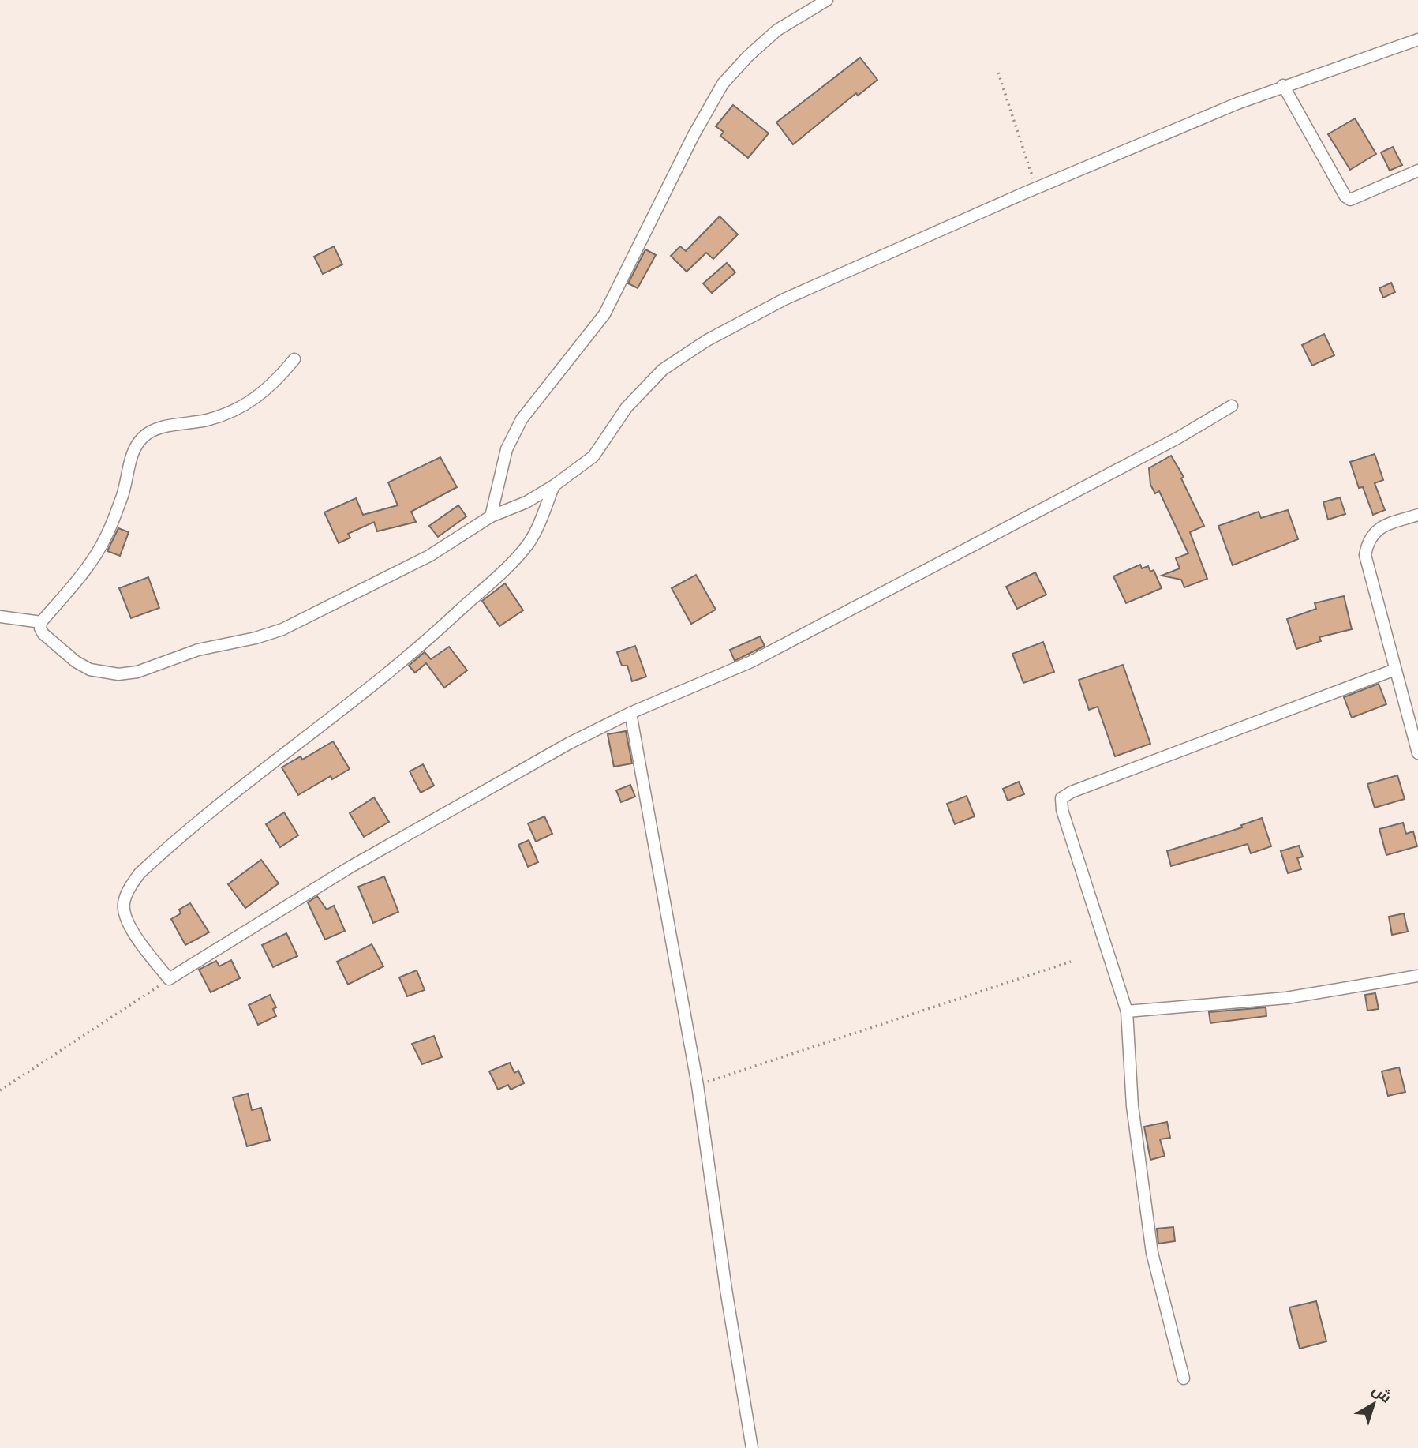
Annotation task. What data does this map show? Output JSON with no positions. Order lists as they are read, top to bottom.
{
  "north": "top right"
}
